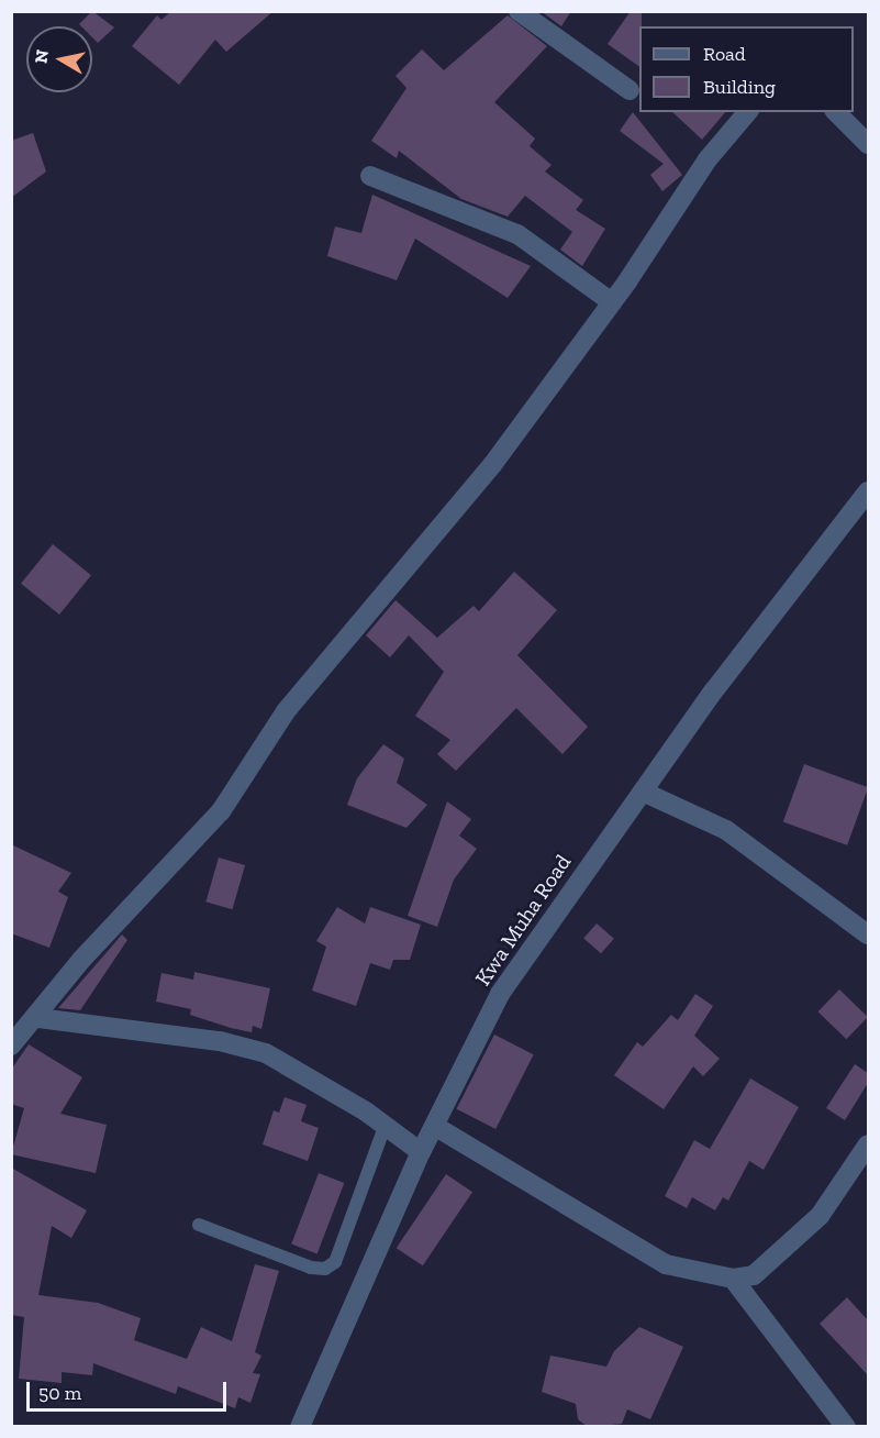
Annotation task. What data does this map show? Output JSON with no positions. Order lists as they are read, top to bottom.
{
  "streets": {
    "street": ["Kwa Muha Road"]
  },
  "legend": ["Road", "Building"],
  "scale_bar": "50 m",
  "north": "left"
}
